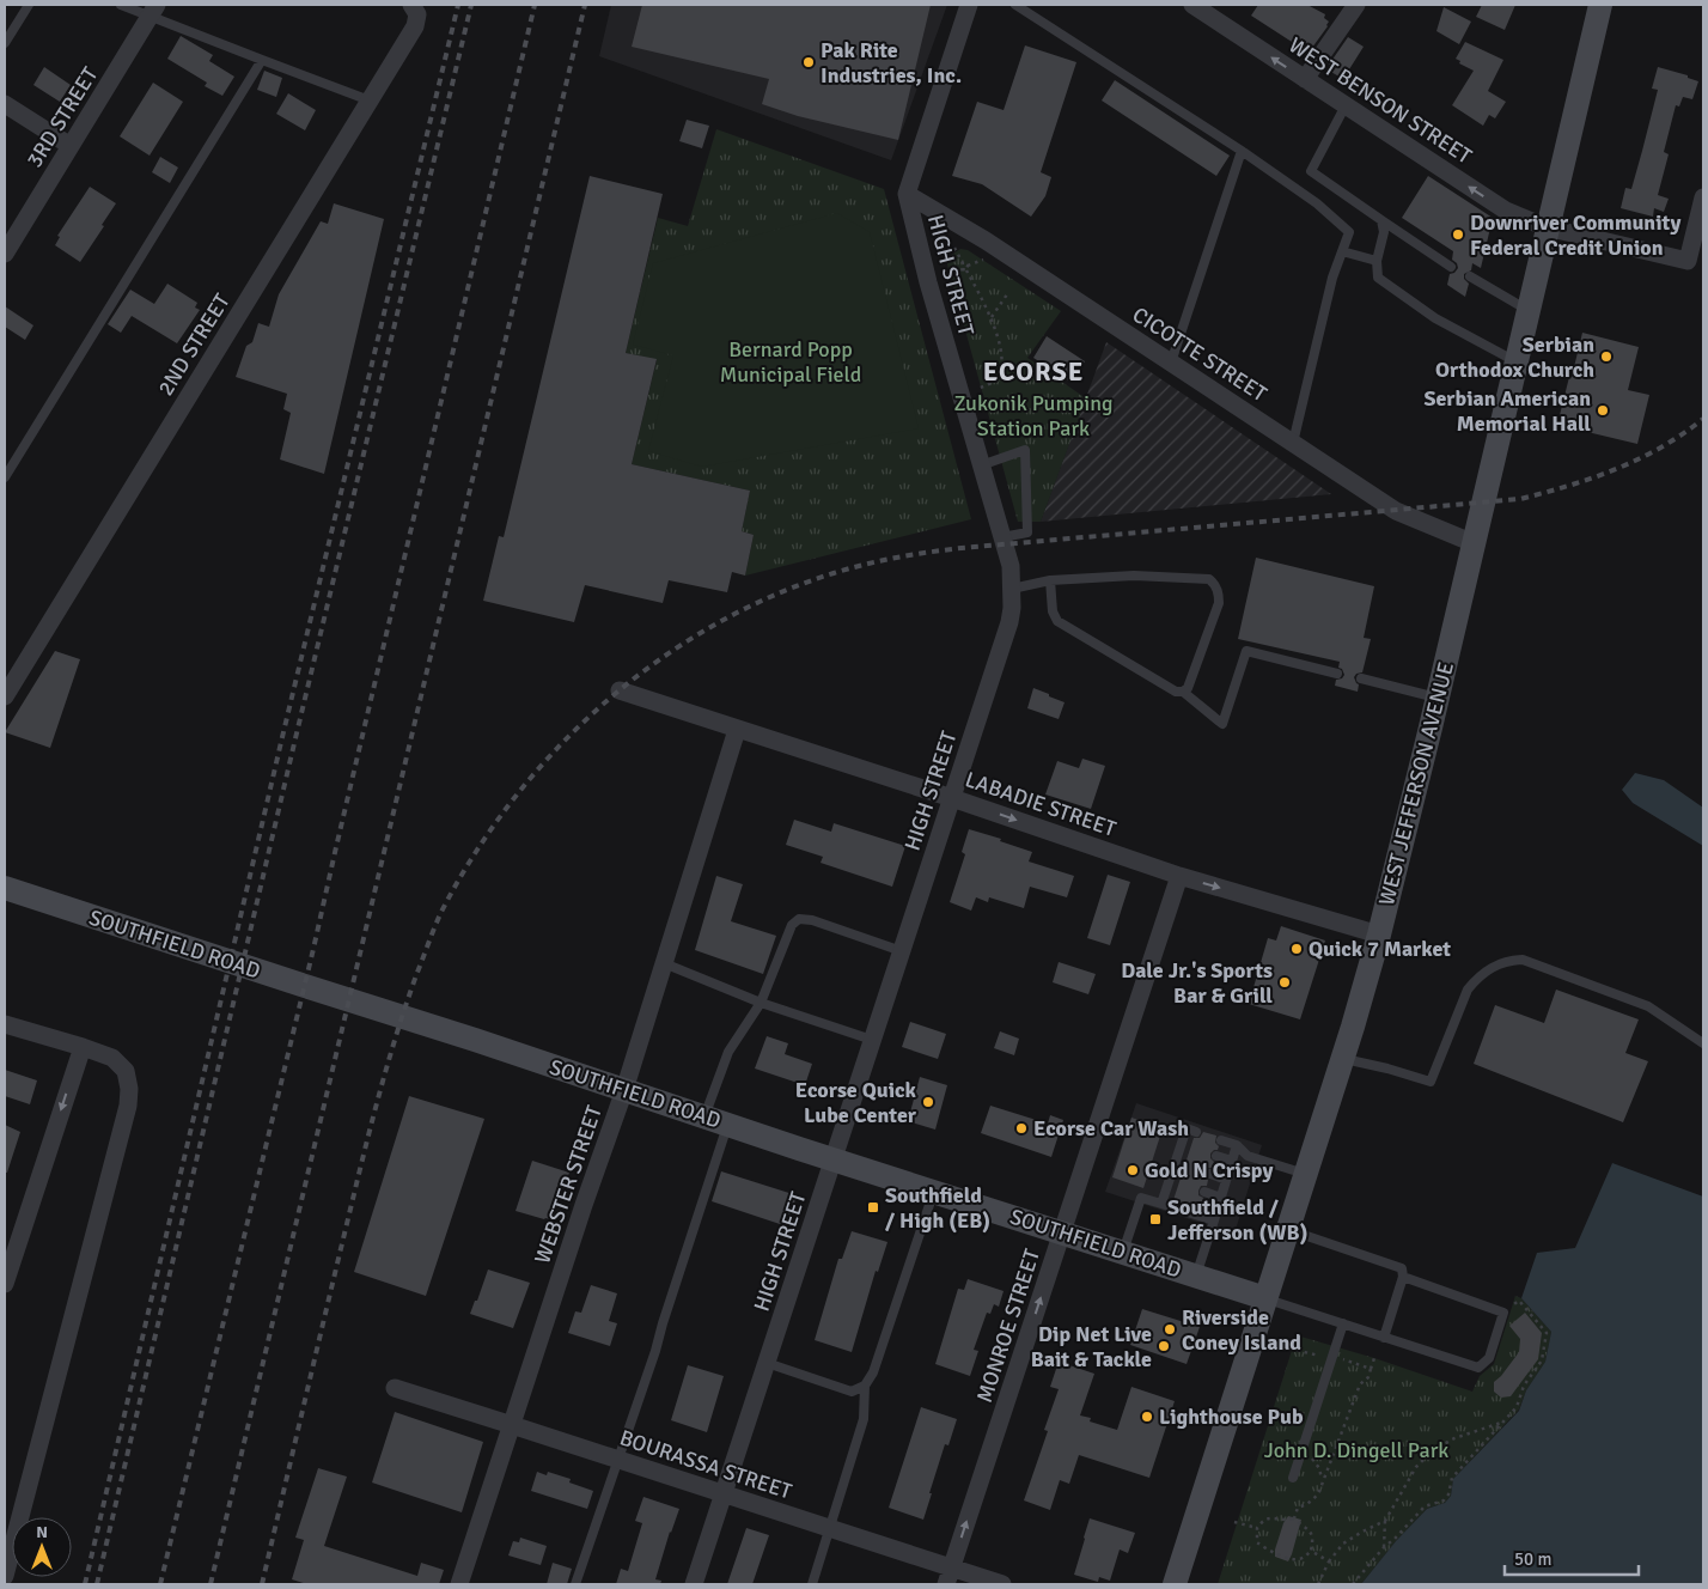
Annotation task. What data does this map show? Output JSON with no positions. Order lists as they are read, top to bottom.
{
  "streets": {
    "main road": ["WEST JEFFERSON AVENUE", "SOUTHFIELD ROAD"],
    "street": [
      "WEST BENSON STREET",
      "3RD STREET",
      "HIGH STREET",
      "2ND STREET",
      "CICOTTE STREET",
      "LABADIE STREET",
      "WEBSTER STREET",
      "MONROE STREET",
      "BOURASSA STREET"
    ]
  },
  "crossings": [
    ["WEST BENSON STREET", "WEST JEFFERSON AVENUE"],
    ["HIGH STREET", "CICOTTE STREET"],
    ["HIGH STREET", "LABADIE STREET"],
    ["HIGH STREET", "SOUTHFIELD ROAD"],
    ["HIGH STREET", "BOURASSA STREET"],
    ["CICOTTE STREET", "WEST JEFFERSON AVENUE"],
    ["WEST JEFFERSON AVENUE", "LABADIE STREET"],
    ["WEST JEFFERSON AVENUE", "SOUTHFIELD ROAD"],
    ["LABADIE STREET", "WEBSTER STREET"],
    ["LABADIE STREET", "MONROE STREET"],
    ["SOUTHFIELD ROAD", "WEBSTER STREET"],
    ["SOUTHFIELD ROAD", "MONROE STREET"],
    ["WEBSTER STREET", "BOURASSA STREET"],
    ["MONROE STREET", "BOURASSA STREET"]
  ],
  "one_way": ["WEST BENSON STREET", "LABADIE STREET", "MONROE STREET"],
  "districts": ["ECORSE"],
  "parks": ["Bernard Popp Municipal Field", "Zukonik Pumping Station Park", "John D. Dingell Park"],
  "places": {
    "other": [
      "Pak Rite Industries, Inc.",
      "Downriver Community Federal Credit Union",
      "Serbian Orthodox Church",
      "Serbian American Memorial Hall",
      "Quick 7 Market",
      "Dale Jr.'s Sports Bar & Grill",
      "Ecorse Quick Lube Center",
      "Ecorse Car Wash",
      "Gold N Crispy",
      "Riverside Coney Island",
      "Dip Net Live Bait & Tackle",
      "Lighthouse Pub"
    ],
    "transit": ["Southfield / High (EB)", "Southfield / Jefferson (WB)"]
  },
  "scale_bar": "50 m",
  "north": "top"
}
